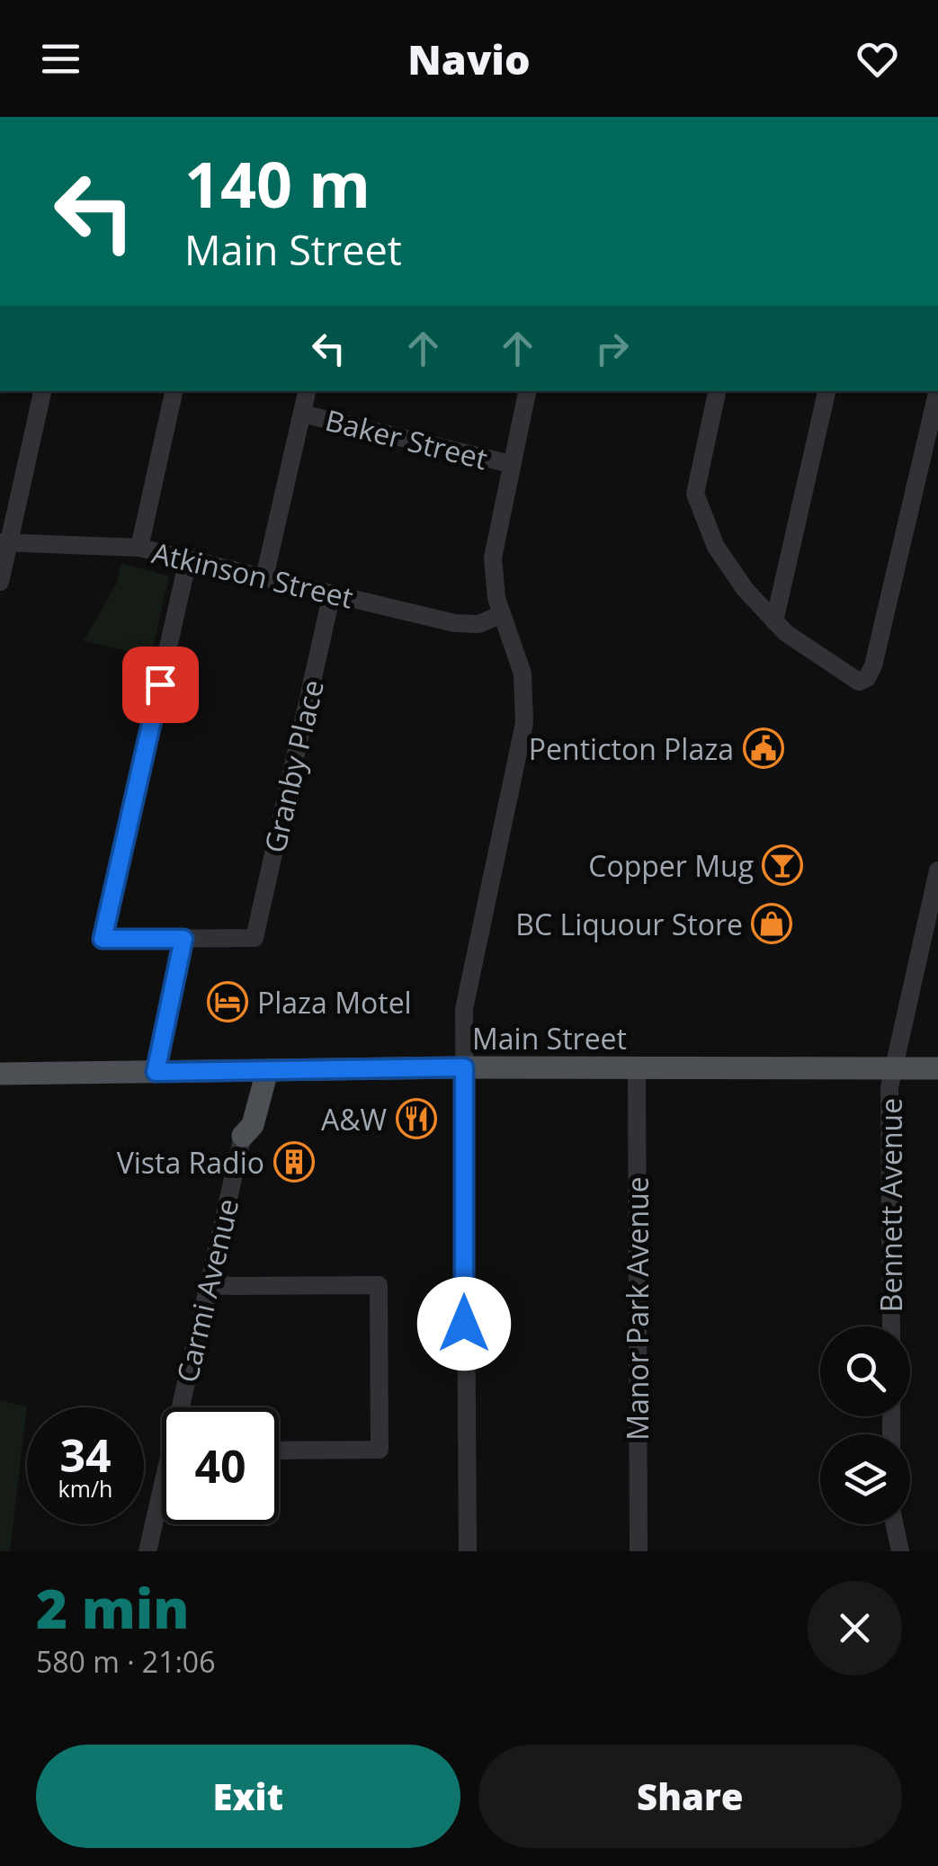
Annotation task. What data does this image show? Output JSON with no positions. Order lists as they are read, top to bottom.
{
  "streets": {
    "main road": ["Main Street"],
    "street": [
      "Baker Street",
      "Atkinson Street",
      "Granby Place",
      "Bennett Avenue",
      "Carmi Avenue",
      "Manor Park Avenue"
    ]
  },
  "crossings": [
    ["Atkinson Street", "Granby Place"],
    ["Main Street", "Bennett Avenue"],
    ["Main Street", "Manor Park Avenue"]
  ],
  "places": {
    "public building": ["Penticton Plaza"],
    "bar": ["Copper Mug"],
    "shop": ["BC Liquour Store"],
    "hotel": ["Plaza Motel"],
    "restaurant": ["A&W"],
    "building": ["Vista Radio"]
  },
  "page": {
    "header": "Navio",
    "turn": ["140 m", "Main Street"],
    "speed": "34 km/h",
    "limit": "40",
    "heading": ["2 min", "580 m · 21:06"],
    "buttons": ["Exit", "Share"]
  }
}
